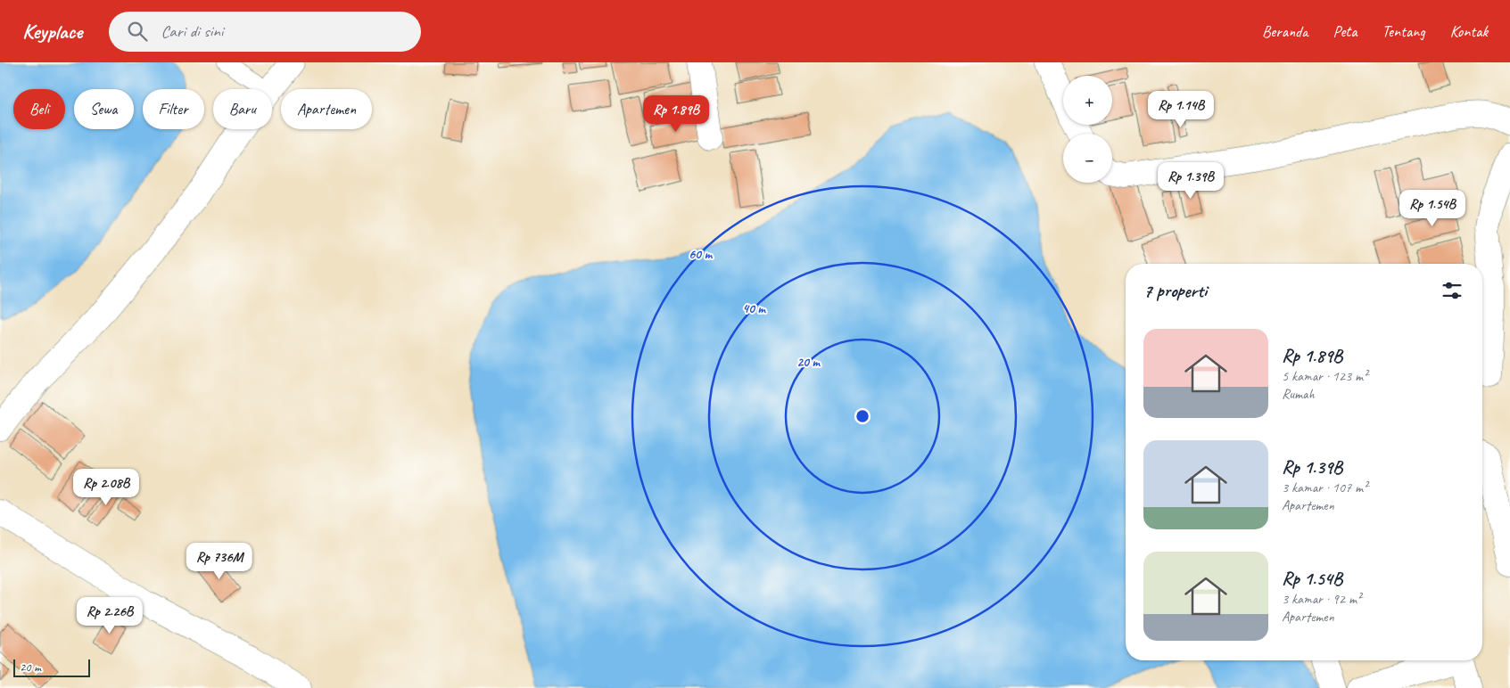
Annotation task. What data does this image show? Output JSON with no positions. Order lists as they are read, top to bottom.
{
  "scale_bar": "20 m",
  "page": {
    "header": "Keyplace",
    "search": "Cari di sini",
    "nav": [
      "Beranda",
      "Peta",
      "Tentang",
      "Kontak"
    ],
    "map_buttons": ["+", "−"],
    "chip": [
      "Beli",
      "Sewa",
      "Filter",
      "Baru",
      "Apartemen"
    ],
    "price": [
      "Rp 1.14B",
      "Rp 1.89B",
      "Rp 1.39B",
      "Rp 1.54B",
      "Rp 2.08B",
      "Rp 736M",
      "Rp 2.26B"
    ],
    "heading": "7 properti",
    "list": [
      {
        "name": "Rp 1.89B",
        "note": "5 kamar · 123 m² · Rumah"
      },
      {
        "name": "Rp 1.39B",
        "note": "3 kamar · 107 m² · Apartemen"
      },
      {
        "name": "Rp 1.54B",
        "note": "3 kamar · 92 m² · Apartemen"
      }
    ],
    "scale": "20 m"
  },
  "rings": ["60 m", "40 m", "20 m"]
}
